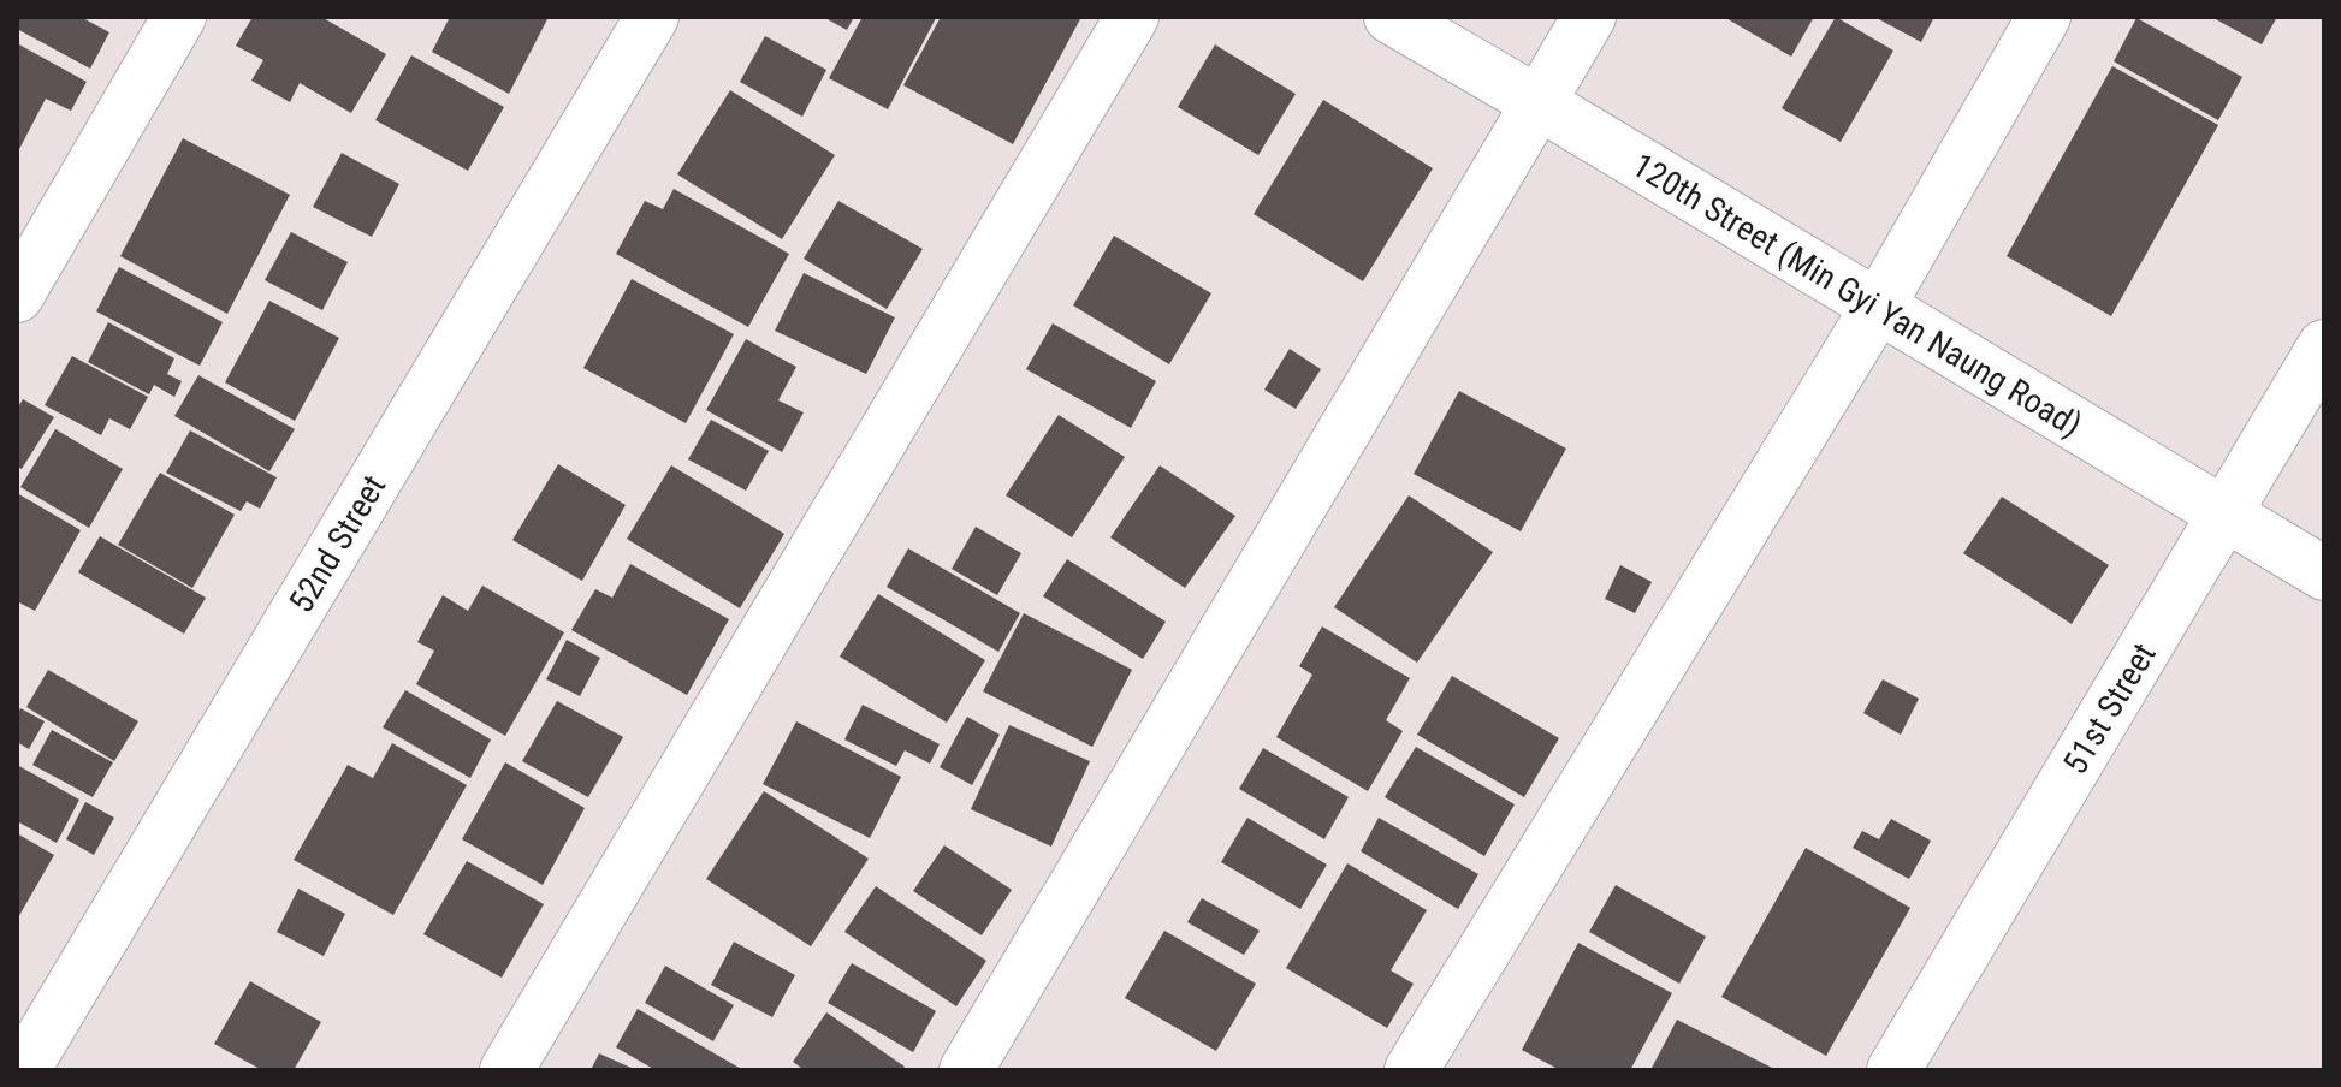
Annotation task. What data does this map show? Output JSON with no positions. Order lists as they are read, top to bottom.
{
  "streets": {
    "street": ["120th Street (Min Gyi Yan Naung Road)", "52nd Street", "51st Street"]
  },
  "crossings": [
    ["120th Street (Min Gyi Yan Naung Road)", "51st Street"]
  ]
}
